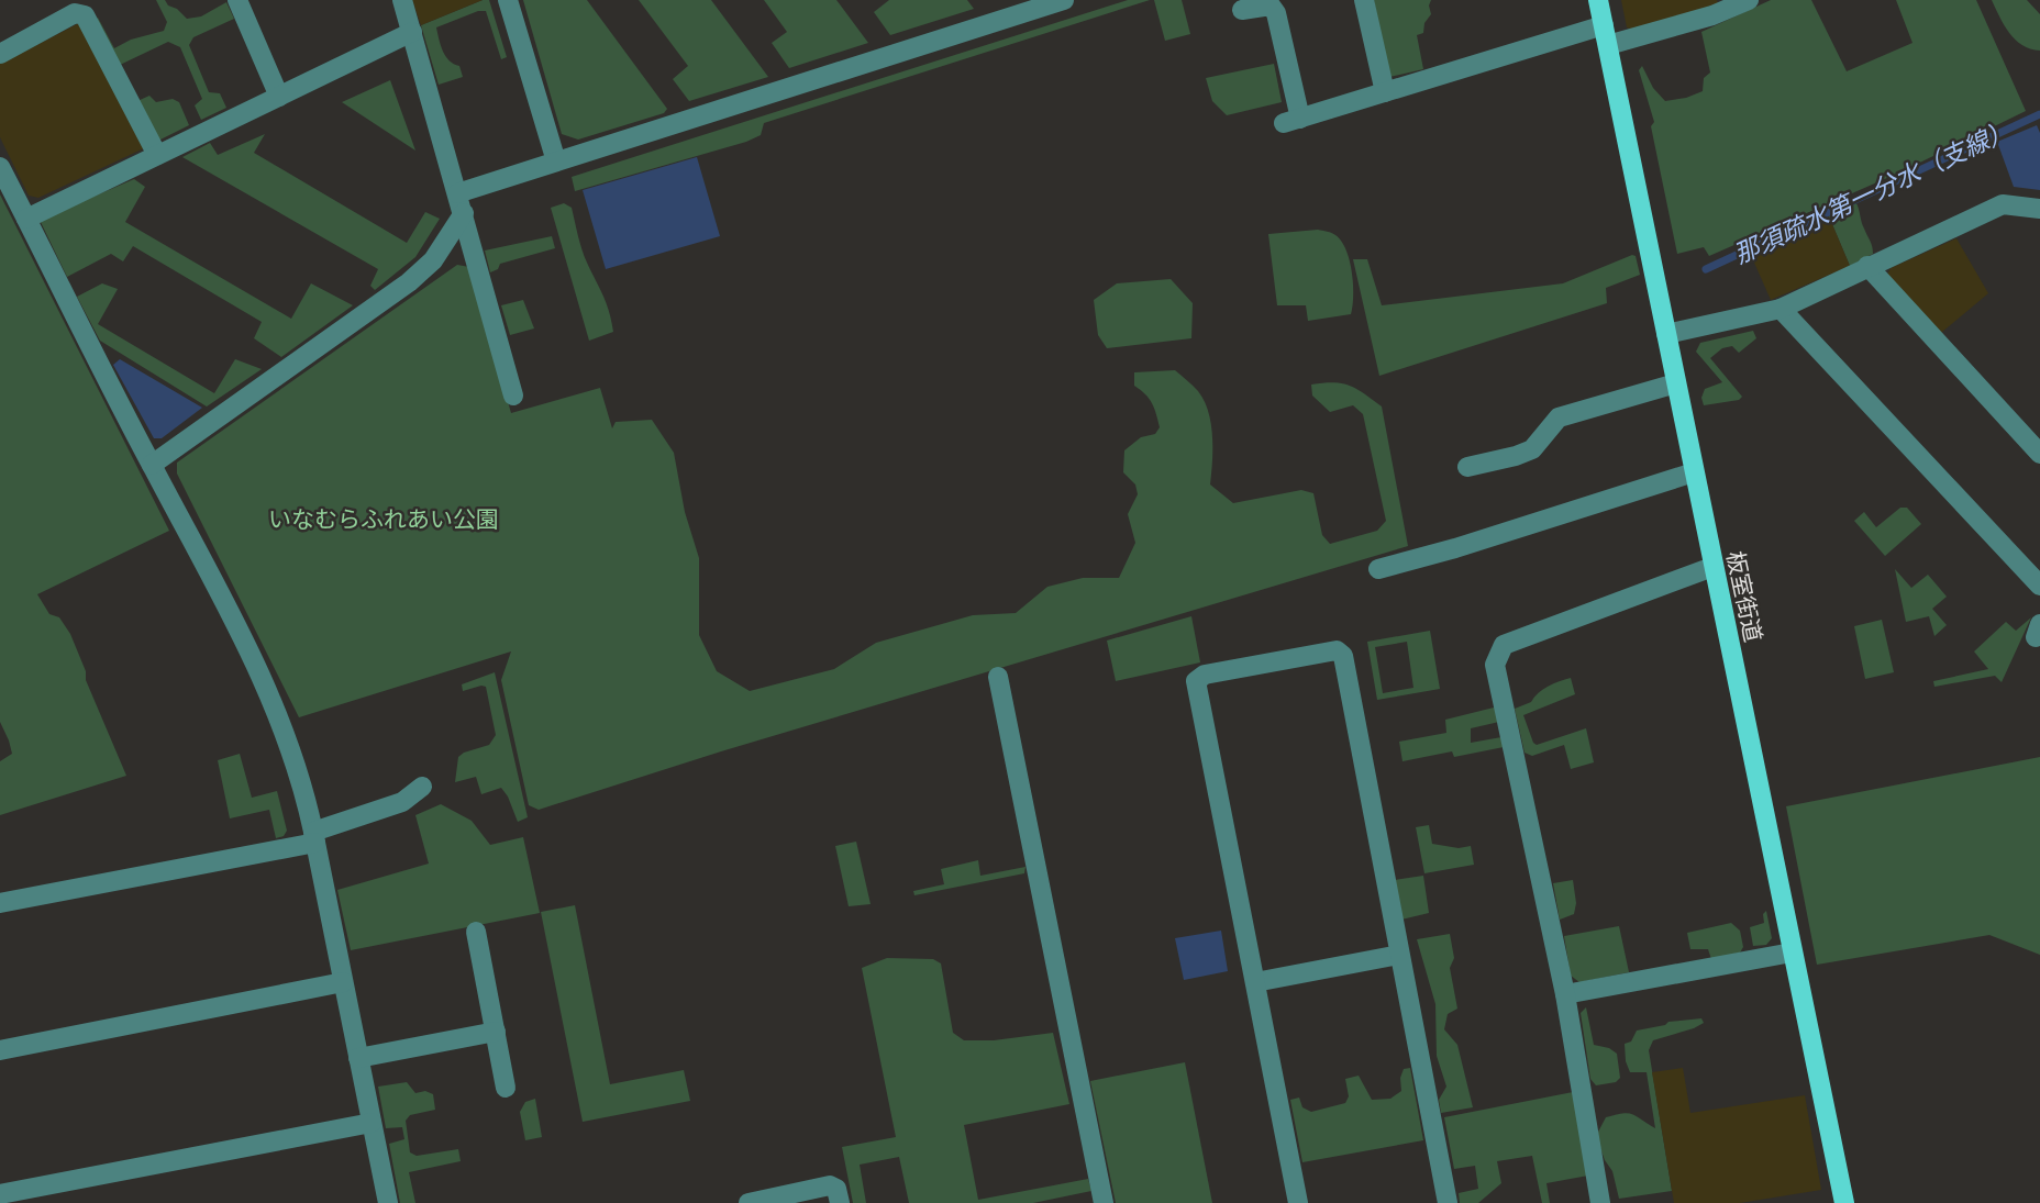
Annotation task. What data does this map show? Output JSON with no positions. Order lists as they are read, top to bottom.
{
  "streets": {
    "main road": ["板室街道"]
  },
  "water": ["那須疏水第一分水（支線）"],
  "parks": ["いなむらふれあい公園"]
}
